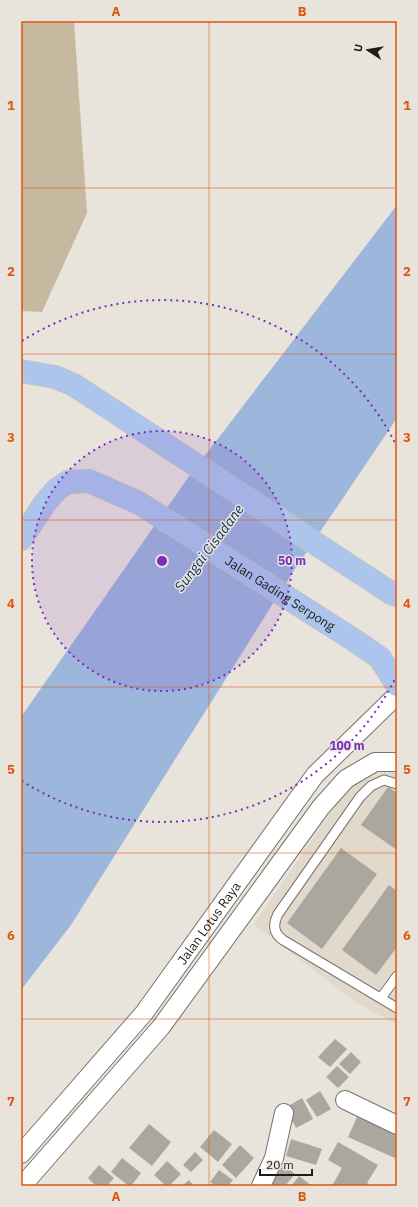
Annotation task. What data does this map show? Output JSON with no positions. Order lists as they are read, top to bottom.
{
  "streets": {
    "main road": ["Jalan Gading Serpong"],
    "street": ["Jalan Lotus Raya"]
  },
  "water": ["Sungai Cisadane"],
  "scale_bar": "20 m",
  "north": "left",
  "grid": {
    "columns": ["A", "B"],
    "rows": [
      "1",
      "2",
      "3",
      "4",
      "5",
      "6",
      "7"
    ]
  },
  "rings": ["50 m", "100 m"]
}
